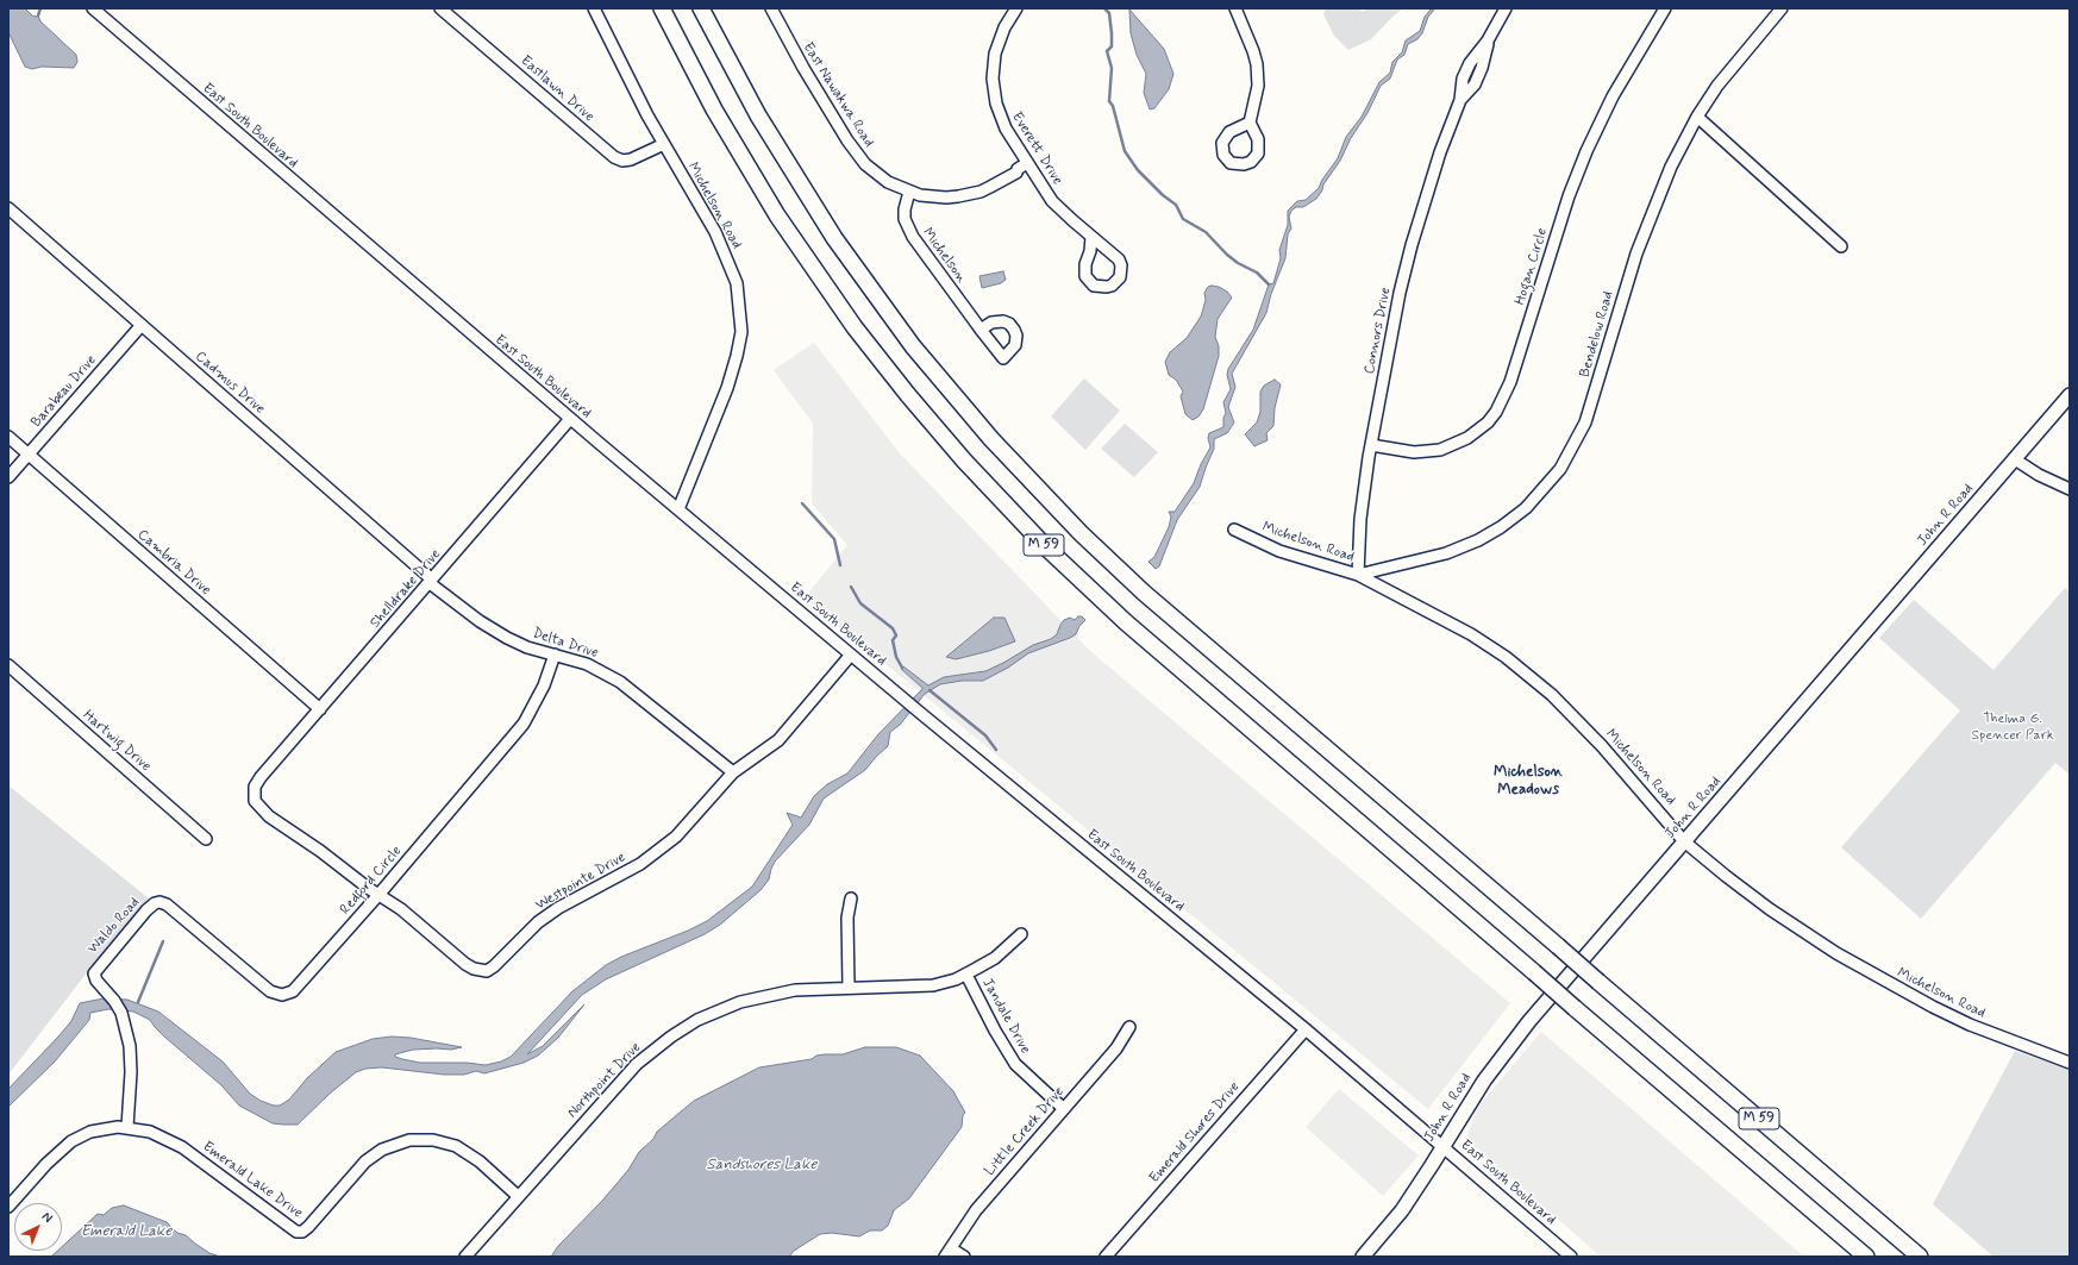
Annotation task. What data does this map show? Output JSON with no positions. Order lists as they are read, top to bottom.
{
  "streets": {
    "highway": ["M 59"],
    "main road": ["John R Road"],
    "street": [
      "Eastlawn Drive",
      "East Nawakwa Road",
      "East South Boulevard",
      "Everett Drive",
      "Michelson Road",
      "Michelson",
      "Hogan Circle",
      "Connors Drive",
      "Bendelow Road",
      "Cadmus Drive",
      "Barabeau Drive",
      "Cambria Drive",
      "Shelldrake Drive",
      "Delta Drive",
      "Hartwig Drive",
      "Redford Circle",
      "Westpointe Drive",
      "Waldo Road",
      "Jandale Drive",
      "Northpoint Drive",
      "Little Creek Drive",
      "Emerald Shores Drive",
      "Emerald Lake Drive"
    ]
  },
  "crossings": [
    ["Eastlawn Drive", "Michelson Road"],
    ["East Nawakwa Road", "Everett Drive"],
    ["East Nawakwa Road", "Michelson"],
    ["East South Boulevard", "Michelson Road"],
    ["East South Boulevard", "John R Road"],
    ["East South Boulevard", "Shelldrake Drive"],
    ["East South Boulevard", "Westpointe Drive"],
    ["East South Boulevard", "Emerald Shores Drive"],
    ["Michelson Road", "Connors Drive"],
    ["Michelson Road", "Bendelow Road"],
    ["Michelson Road", "John R Road"],
    ["Hogan Circle", "Connors Drive"],
    ["Connors Drive", "Bendelow Road"],
    ["Cadmus Drive", "Barabeau Drive"],
    ["Cadmus Drive", "Shelldrake Drive"],
    ["Cadmus Drive", "Delta Drive"],
    ["Barabeau Drive", "Cambria Drive"],
    ["Cambria Drive", "Shelldrake Drive"],
    ["Shelldrake Drive", "Delta Drive"],
    ["Shelldrake Drive", "Westpointe Drive"],
    ["Delta Drive", "Redford Circle"],
    ["Delta Drive", "Westpointe Drive"],
    ["Redford Circle", "Westpointe Drive"],
    ["Redford Circle", "Waldo Road"],
    ["Waldo Road", "Emerald Lake Drive"],
    ["Jandale Drive", "Northpoint Drive"],
    ["Jandale Drive", "Little Creek Drive"],
    ["Northpoint Drive", "Emerald Lake Drive"]
  ],
  "districts": ["Michelson Meadows"],
  "water": ["Sandshores Lake", "Emerald Lake"],
  "parks": ["Thelma G. Spencer Park"],
  "north": "top right"
}
